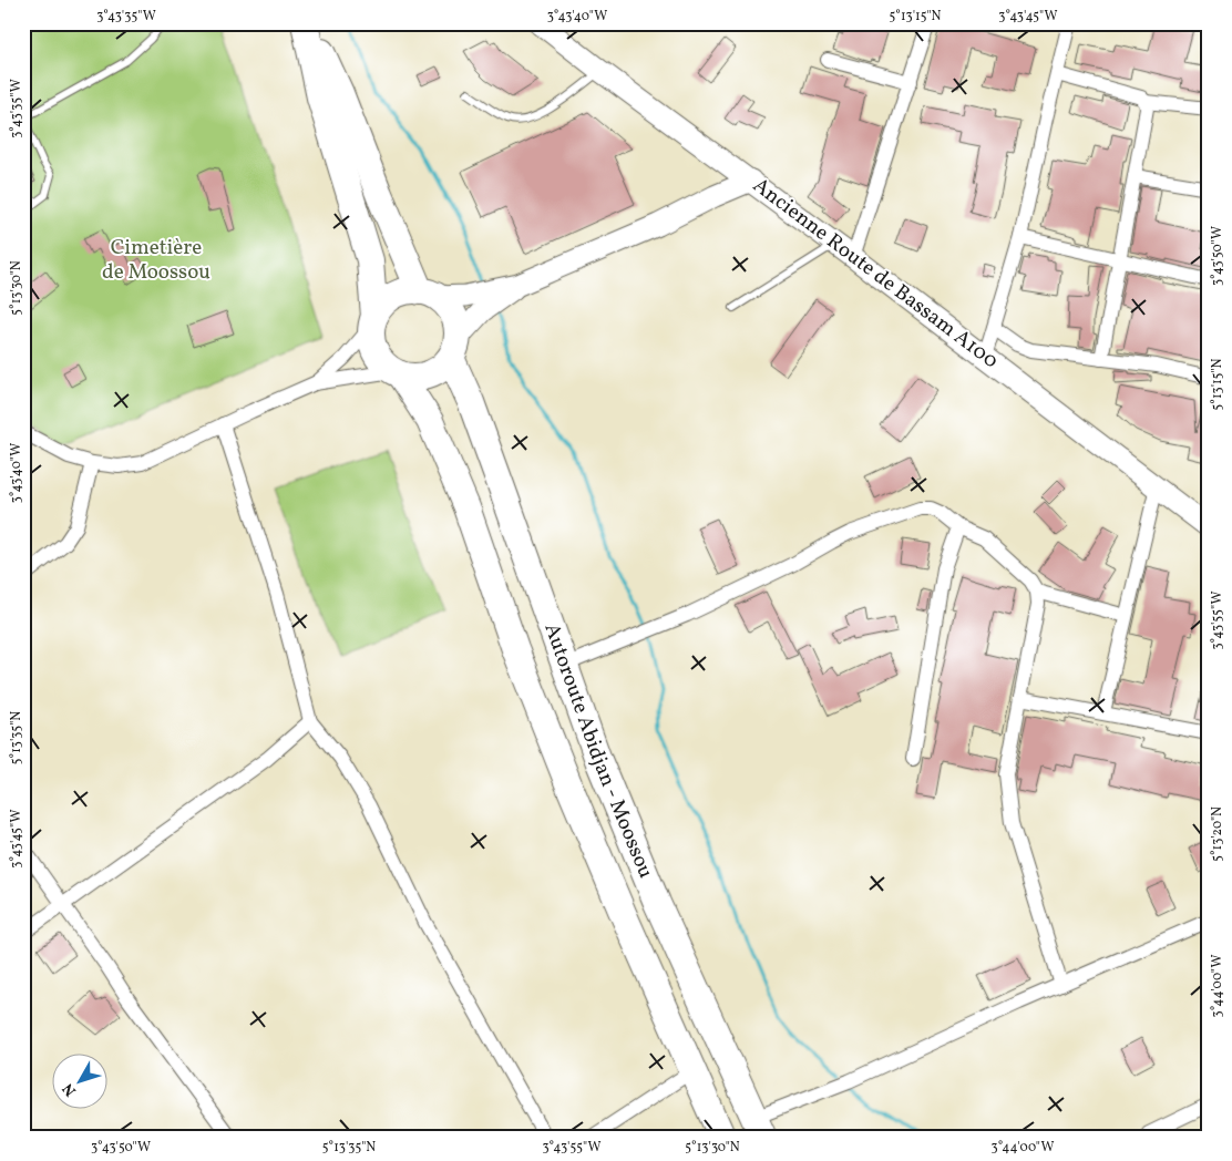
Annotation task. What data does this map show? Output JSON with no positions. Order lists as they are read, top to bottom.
{
  "streets": {
    "highway": ["Autoroute Abidjan - Moossou"],
    "main road": ["Ancienne Route de Bassam A100"]
  },
  "parks": ["Cimetière de Moossou"],
  "north": "bottom left",
  "coordinates": [
    "3°43'35\"W",
    "3°43'40\"W",
    "5°13'15\"N",
    "3°43'45\"W",
    "3°43'50\"W",
    "5°13'30\"N",
    "3°43'55\"W",
    "5°13'35\"N",
    "5°13'20\"N",
    "3°44'00\"W"
  ]
}
